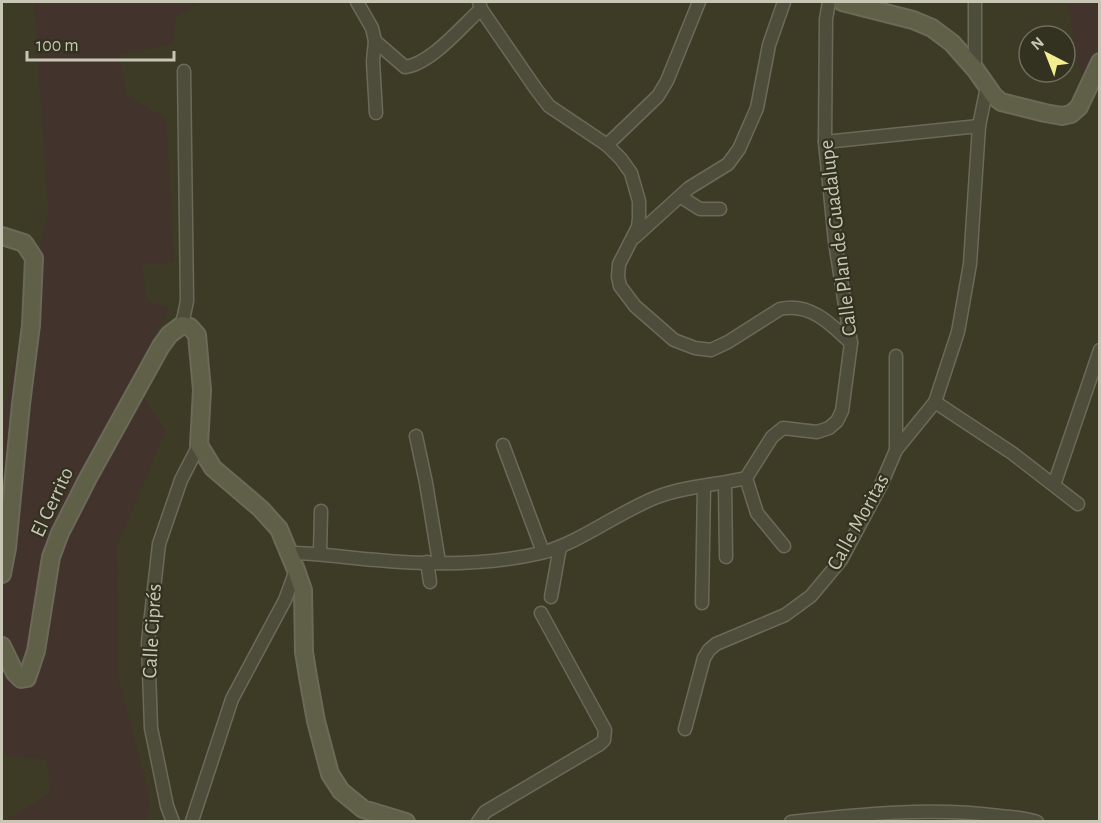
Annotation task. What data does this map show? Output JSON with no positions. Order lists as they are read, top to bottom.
{
  "streets": {
    "main road": ["El Cerrito"],
    "street": ["Calle Plan de Guadalupe", "Calle Moritas", "Calle Ciprés"]
  },
  "scale_bar": "100 m",
  "north": "top left"
}
